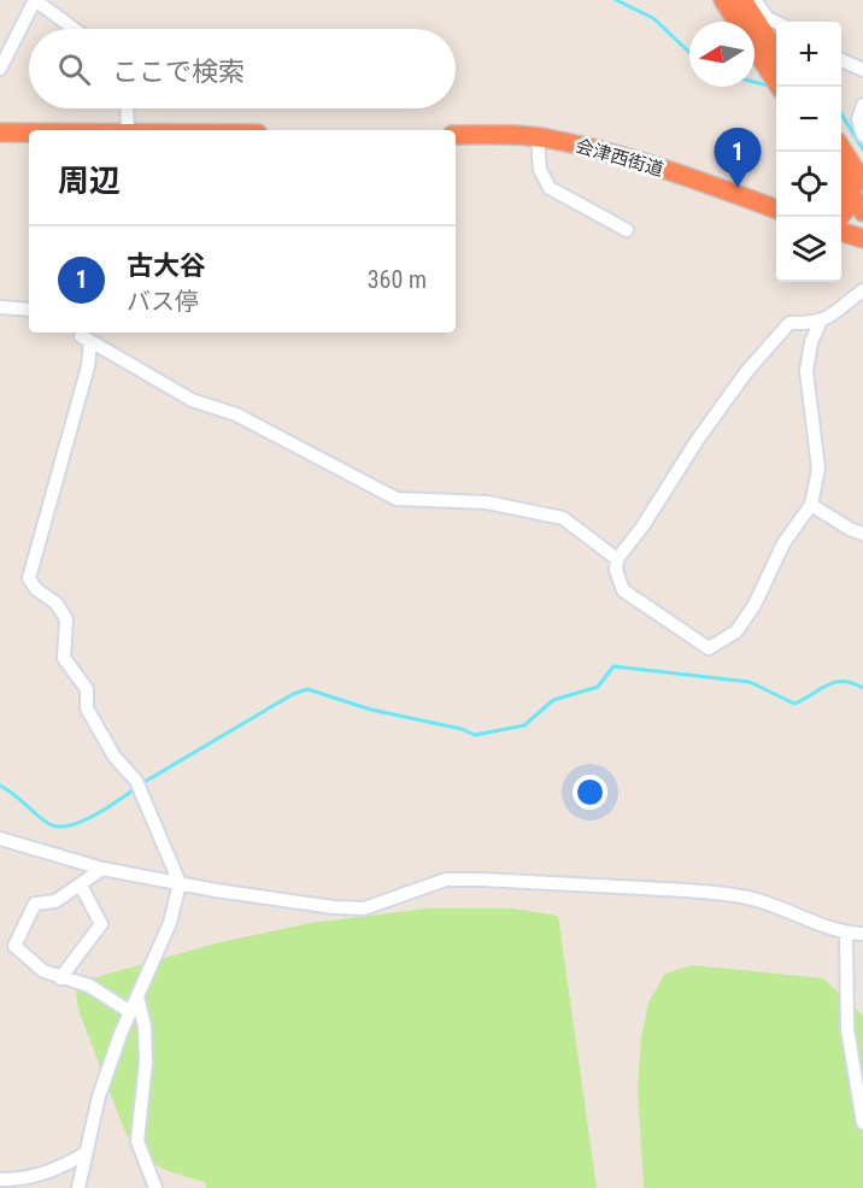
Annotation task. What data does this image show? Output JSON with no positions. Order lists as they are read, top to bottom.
{
  "streets": {
    "highway": ["会津西街道"]
  },
  "north": "left",
  "page": {
    "map_buttons": ["+", "−"],
    "search": "ここで検索",
    "pins": "1",
    "heading": "周辺",
    "list": [
      {
        "mark": "1",
        "name": "古大谷",
        "note": "バス停",
        "value": "360 m"
      }
    ]
  }
}
